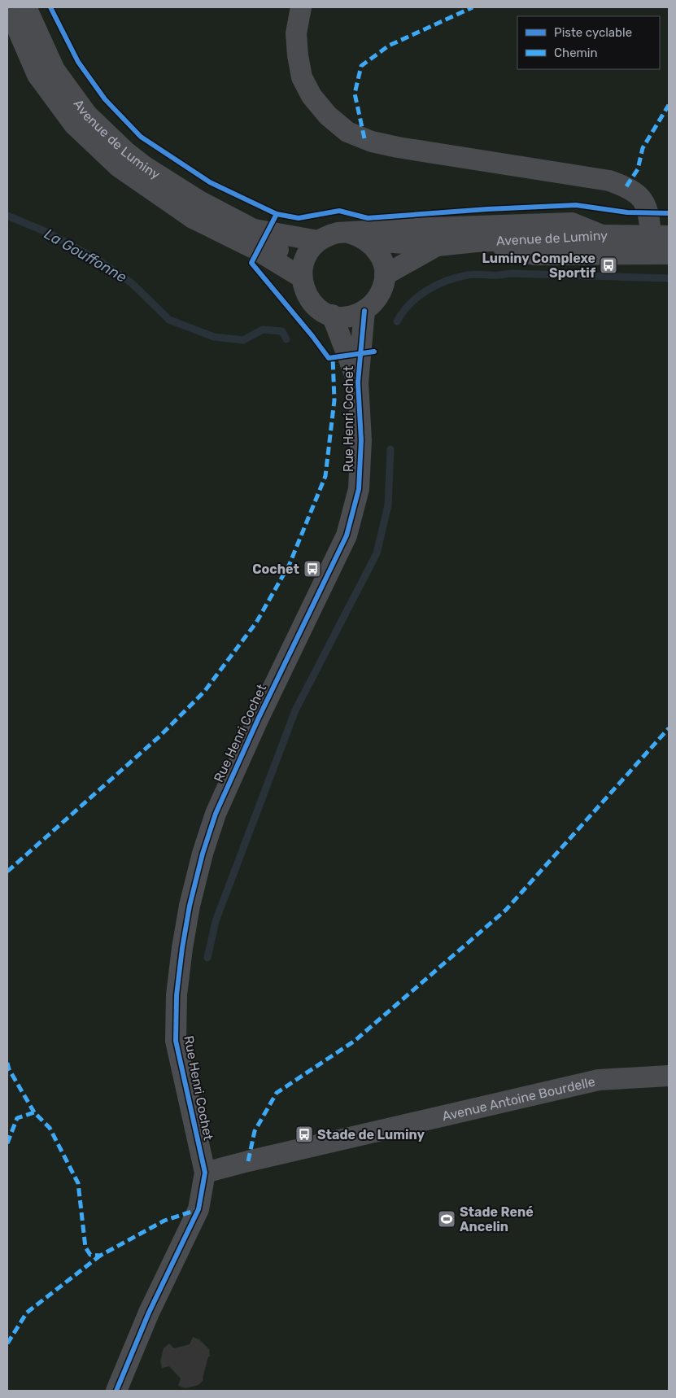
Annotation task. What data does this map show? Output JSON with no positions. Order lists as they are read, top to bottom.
{
  "streets": {
    "street": ["Avenue de Luminy", "Rue Henri Cochet", "Avenue Antoine Bourdelle"]
  },
  "crossings": [
    ["Avenue de Luminy", "Rue Henri Cochet"],
    ["Rue Henri Cochet", "Avenue Antoine Bourdelle"]
  ],
  "water": ["La Gouffonne"],
  "places": {
    "bus stop": ["Luminy Complexe Sportif", "Cochet", "Stade de Luminy"],
    "sports": ["Stade René Ancelin"]
  },
  "legend": ["Piste cyclable", "Chemin"]
}
